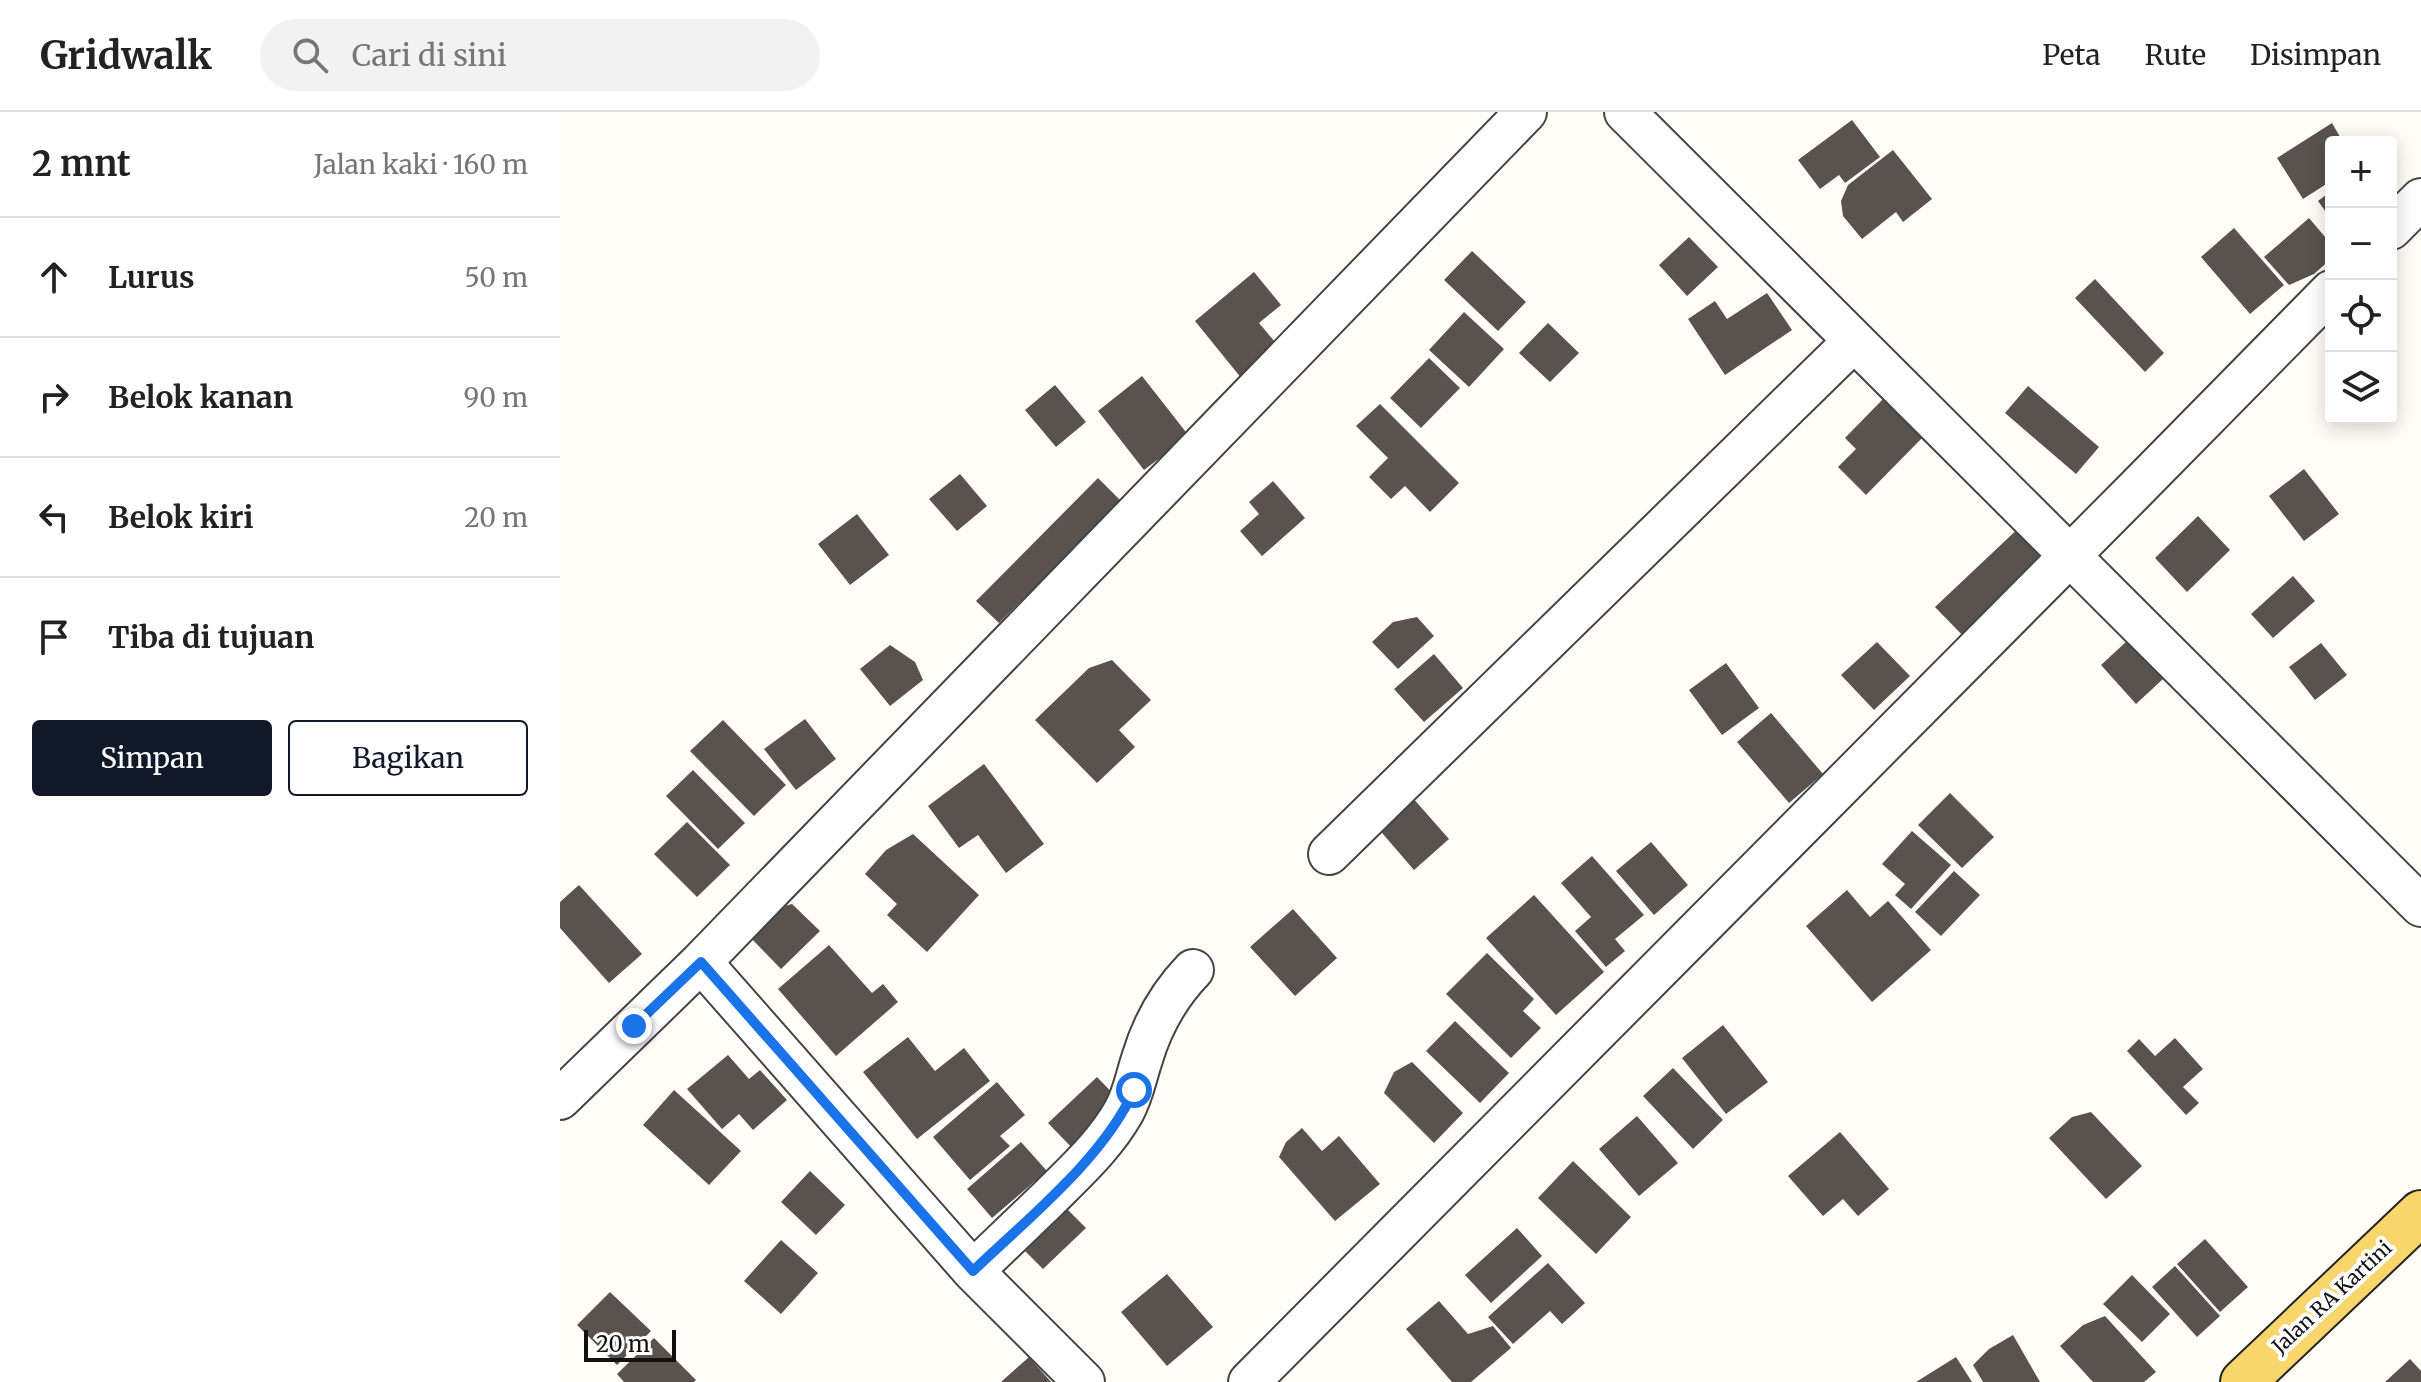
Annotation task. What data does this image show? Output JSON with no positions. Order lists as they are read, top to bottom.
{
  "streets": {
    "main road": ["Jalan RA Kartini"]
  },
  "scale_bar": "20 m",
  "page": {
    "header": "Gridwalk",
    "search": "Cari di sini",
    "nav": ["Peta", "Rute", "Disimpan"],
    "heading": ["2 mnt", "Jalan kaki · 160 m"],
    "map_buttons": ["+", "−"],
    "list": [
      ["Lurus", "50 m"],
      ["Belok kanan", "90 m"],
      ["Belok kiri", "20 m"],
      "Tiba di tujuan"
    ],
    "buttons": ["Simpan", "Bagikan"],
    "scale": "20 m"
  }
}
